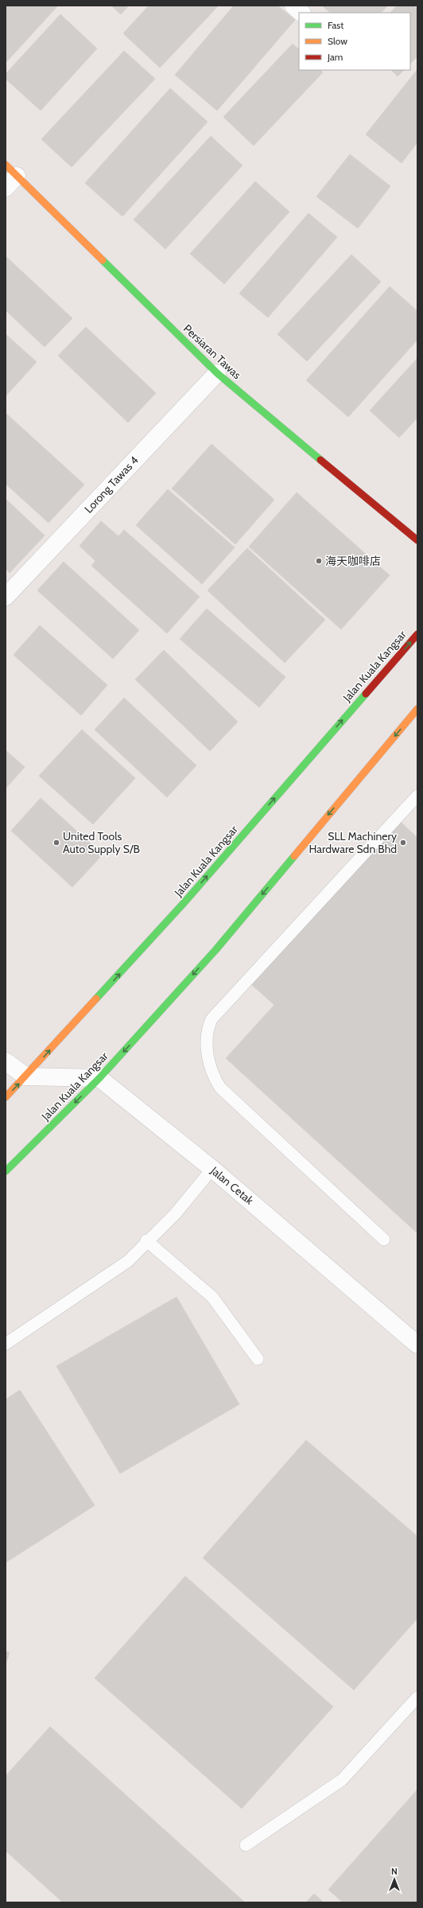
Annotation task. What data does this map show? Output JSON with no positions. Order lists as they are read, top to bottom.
{
  "streets": {
    "main road": ["Persiaran Tawas", "Jalan Kuala Kangsar"],
    "street": ["Lorong Tawas 4", "Jalan Cetak"]
  },
  "crossings": [
    ["Persiaran Tawas", "Lorong Tawas 4"],
    ["Jalan Kuala Kangsar", "Jalan Cetak"]
  ],
  "places": ["海天咖啡店", "United Tools Auto Supply S/B", "SLL Machinery Hardware Sdn Bhd"],
  "legend": ["Fast", "Slow", "Jam"],
  "north": "top"
}
